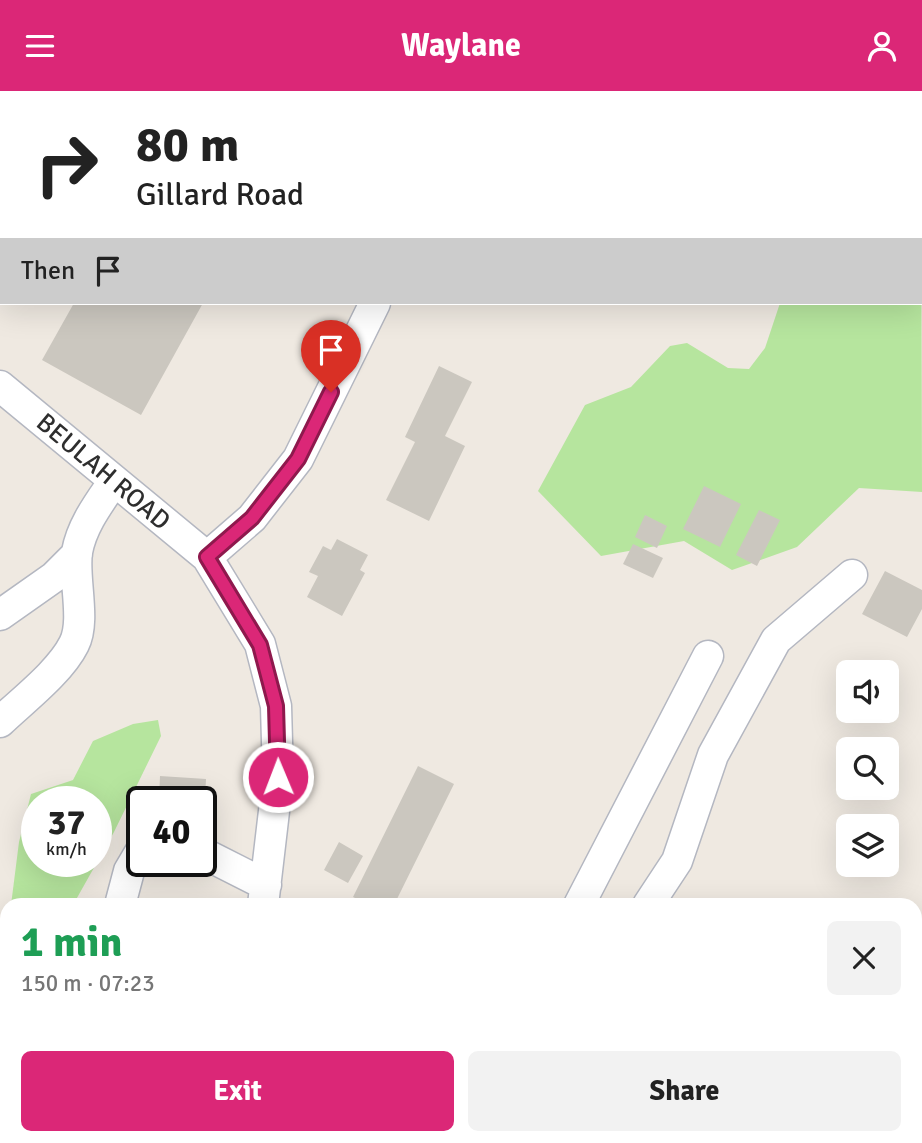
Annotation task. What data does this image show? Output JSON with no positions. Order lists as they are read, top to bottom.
{
  "streets": {
    "street": ["BEULAH ROAD"]
  },
  "page": {
    "header": "Waylane",
    "turn": ["80 m", "Gillard Road"],
    "then": "Then",
    "speed": "37 km/h",
    "limit": "40",
    "heading": ["1 min", "150 m · 07:23"],
    "buttons": ["Exit", "Share"]
  }
}
